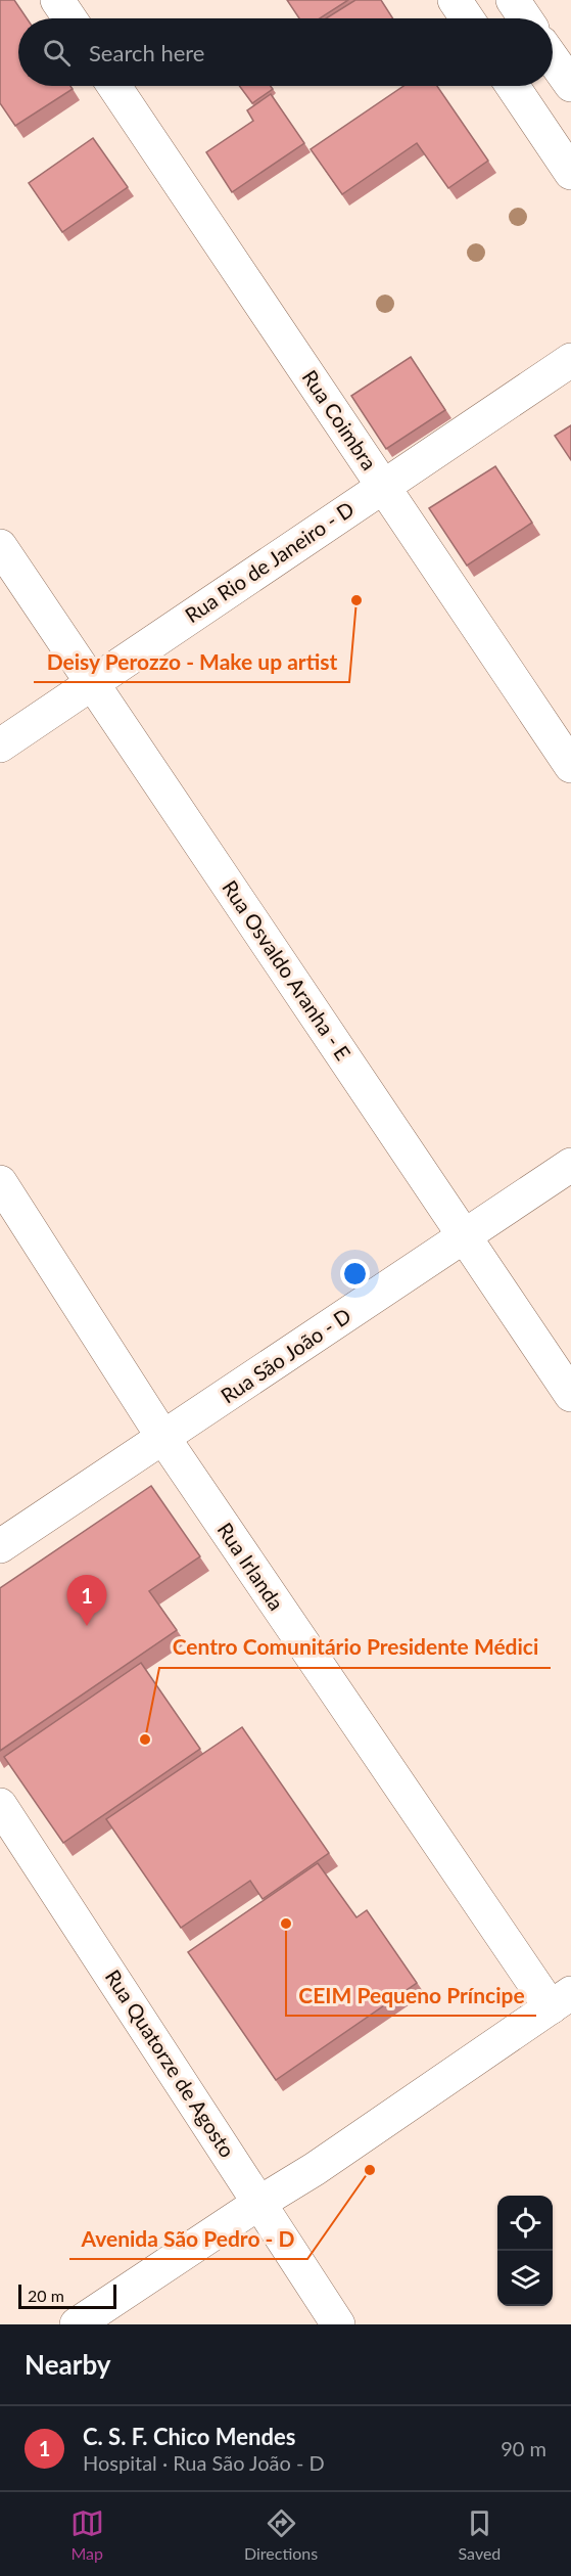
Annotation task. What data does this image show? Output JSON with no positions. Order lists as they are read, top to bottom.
{
  "streets": {
    "street": [
      "Rua Coimbra",
      "Rua Rio de Janeiro - D",
      "Rua Osvaldo Aranha - E",
      "Rua São João - D",
      "Rua Irlanda",
      "Rua Quatorze de Agosto"
    ]
  },
  "crossings": [
    ["Rua Coimbra", "Rua Rio de Janeiro - D"],
    ["Rua Rio de Janeiro - D", "Rua Osvaldo Aranha - E"],
    ["Rua Osvaldo Aranha - E", "Rua São João - D"],
    ["Rua São João - D", "Rua Irlanda"]
  ],
  "places": [
    "Deisy Perozzo - Make up artist",
    "Centro Comunitário Presidente Médici",
    "CEIM Pequeno Príncipe",
    "Avenida São Pedro - D"
  ],
  "scale_bar": "20 m",
  "page": {
    "search": "Search here",
    "pins": "1",
    "scale": "20 m",
    "heading": "Nearby",
    "list": [
      {
        "mark": "1",
        "name": "C. S. F. Chico Mendes",
        "note": "Hospital · Rua São João - D",
        "value": "90 m"
      }
    ],
    "nav": ["Map", "Directions", "Saved"]
  }
}
